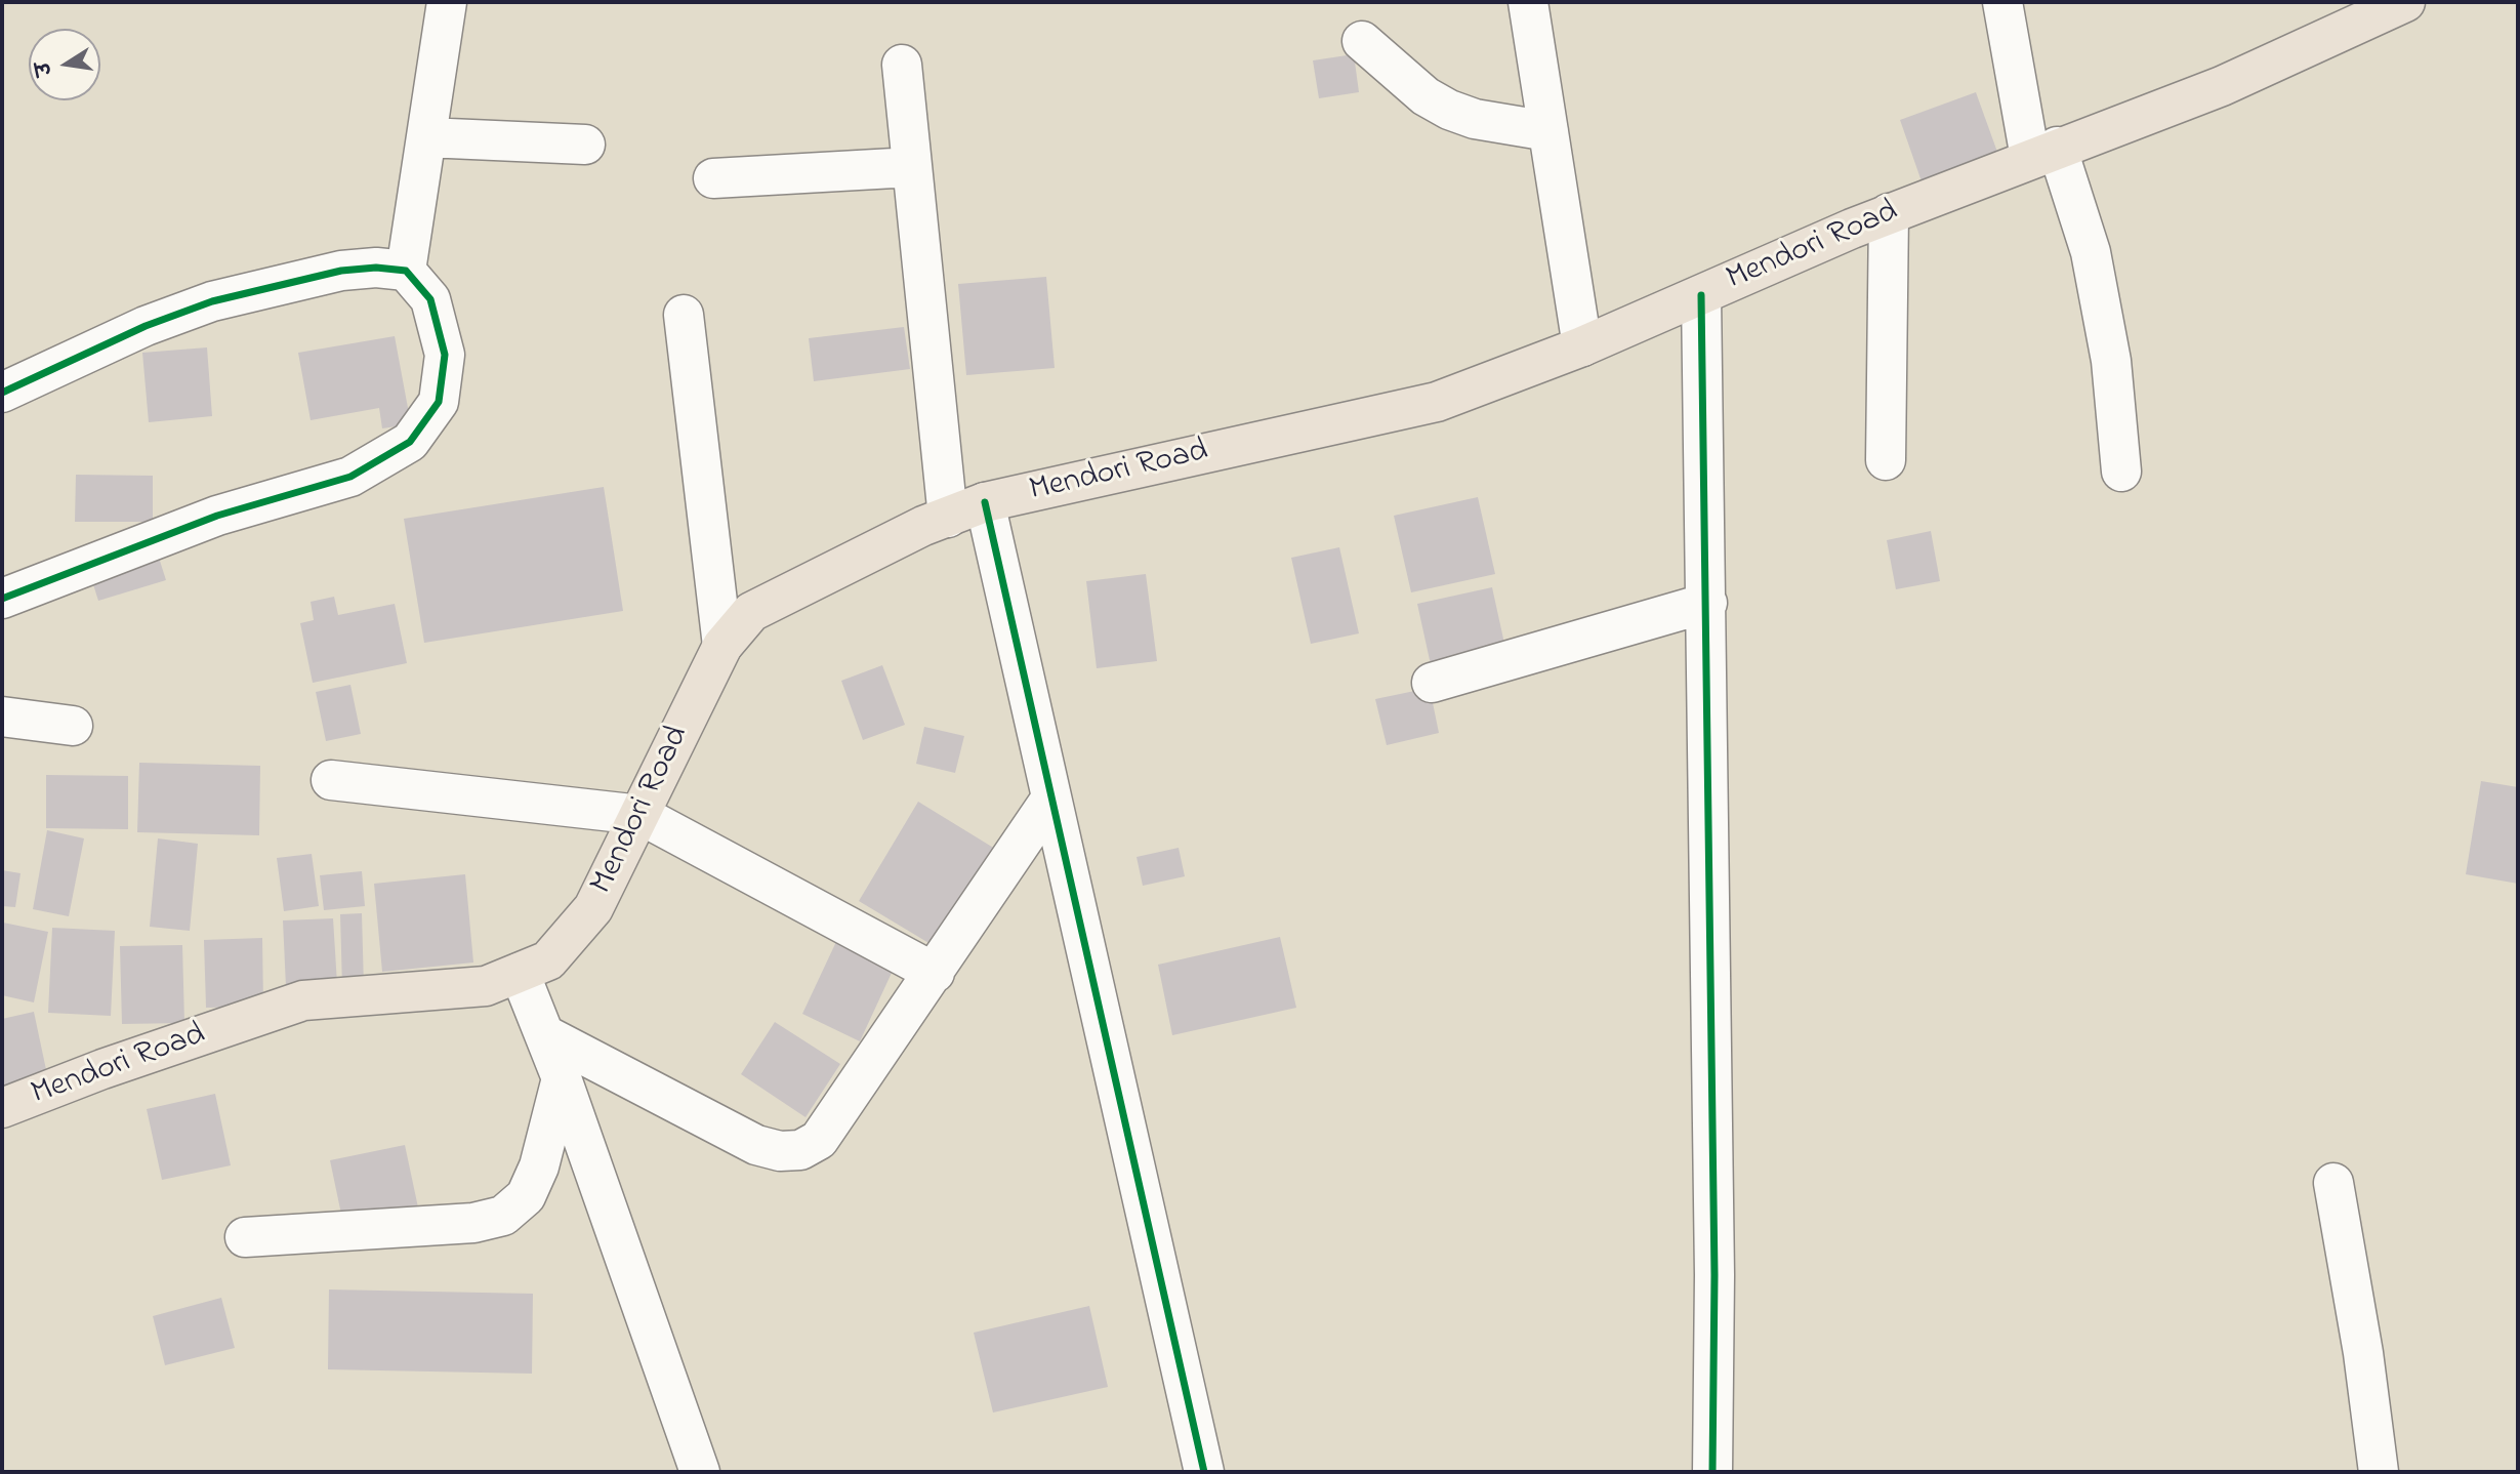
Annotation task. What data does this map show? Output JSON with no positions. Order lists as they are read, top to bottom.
{
  "streets": {
    "main road": ["Mendori Road"]
  },
  "north": "left"
}
